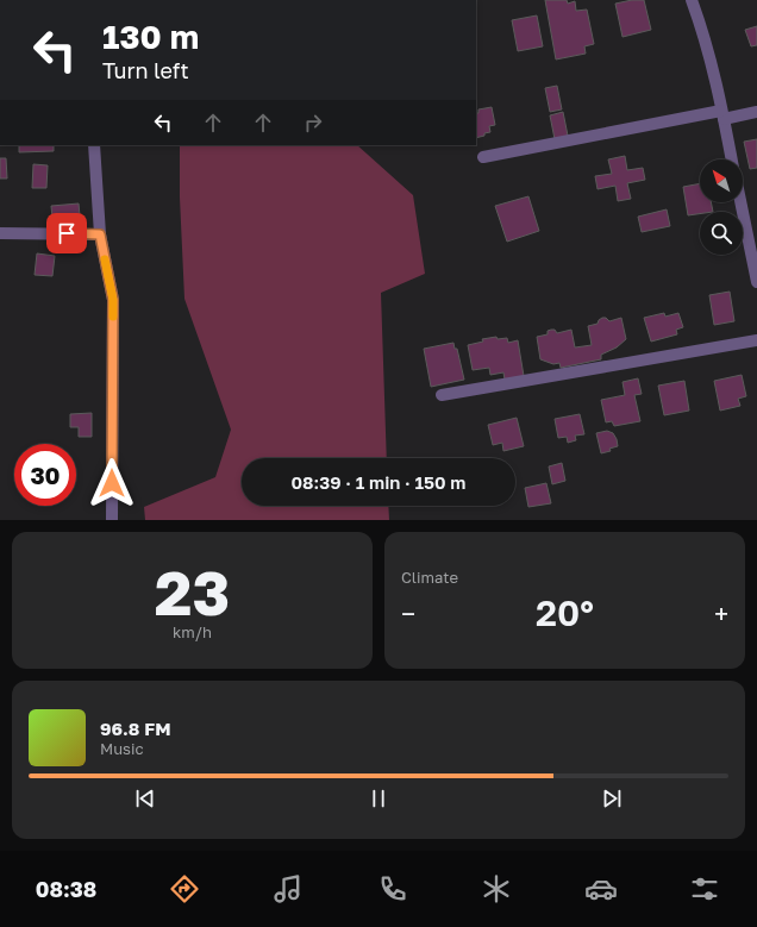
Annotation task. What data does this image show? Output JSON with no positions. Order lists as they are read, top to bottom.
{
  "north": "top left",
  "page": {
    "turn": ["130 m", "Turn left"],
    "limit": "30",
    "trip": "08:39 · 1 min · 150 m",
    "tile": [
      ["23", "km/h"],
      "Climate"
    ],
    "heat": ["−", "20°", "+"],
    "song": ["96.8 FM", "Music"],
    "tabs": "08:38"
  }
}
